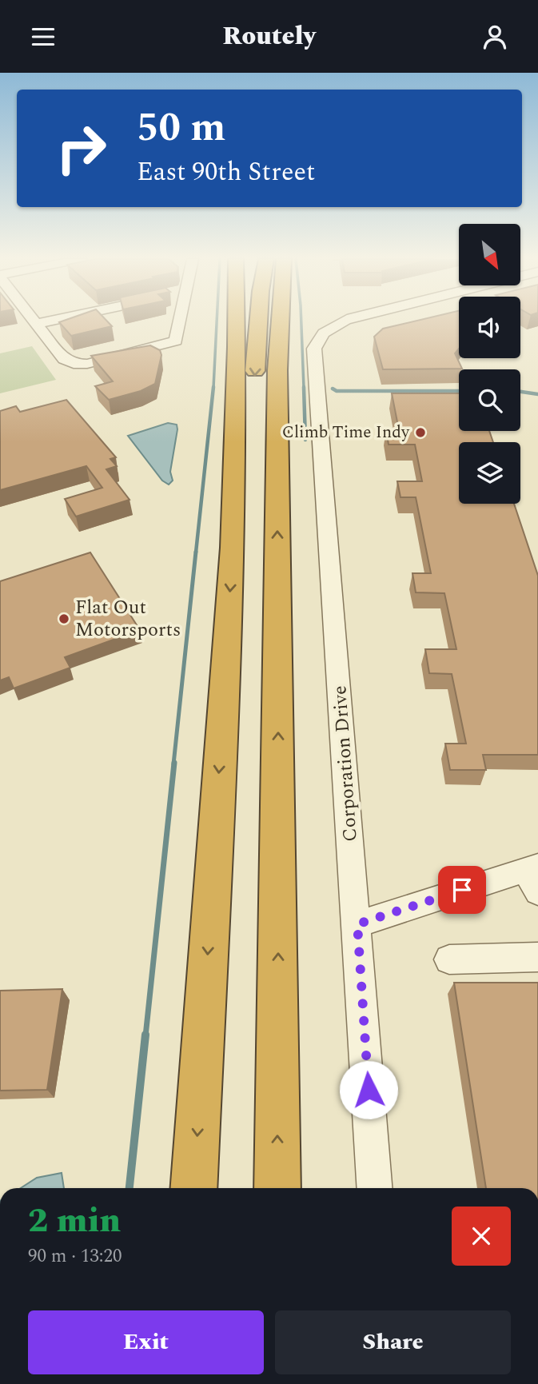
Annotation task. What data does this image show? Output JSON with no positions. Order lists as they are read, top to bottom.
{
  "streets": {
    "street": ["Corporation Drive"]
  },
  "places": ["Climb Time Indy", "Flat Out Motorsports"],
  "north": "bottom right",
  "page": {
    "header": "Routely",
    "turn": ["50 m", "East 90th Street"],
    "heading": ["2 min", "90 m · 13:20"],
    "buttons": ["Exit", "Share"]
  }
}
